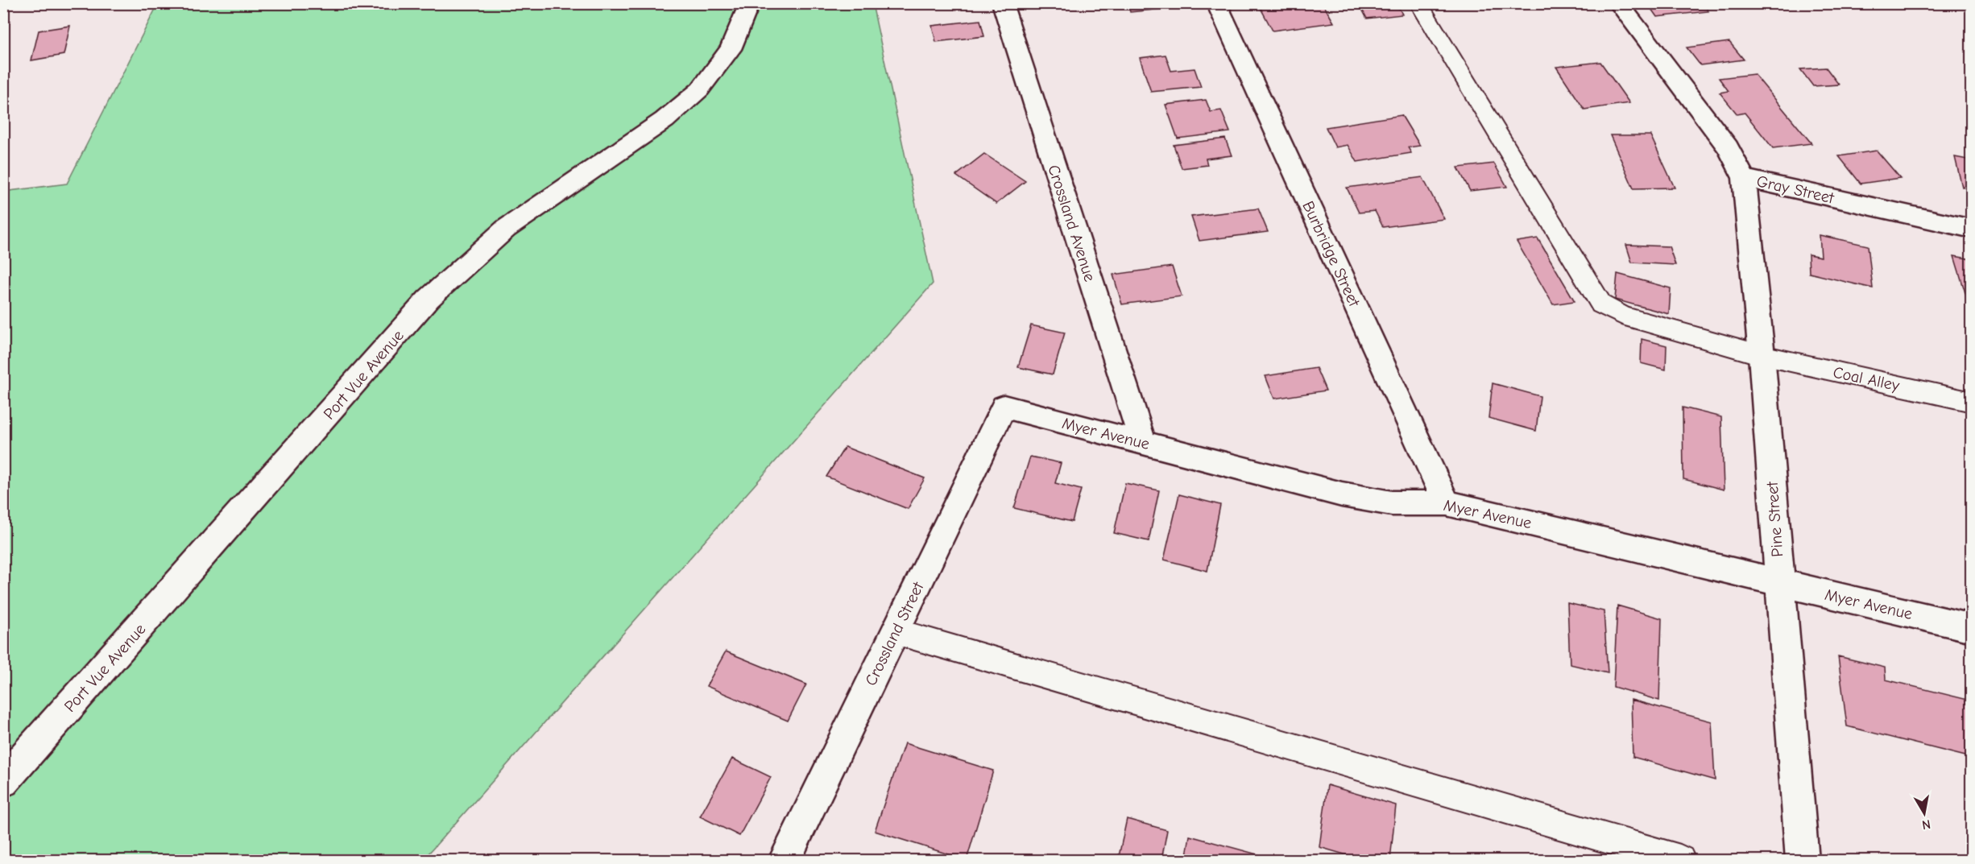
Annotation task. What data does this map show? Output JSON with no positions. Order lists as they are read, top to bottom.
{
  "streets": {
    "street": [
      "Gray Street",
      "Crossland Avenue",
      "Burbridge Street",
      "Port Vue Avenue",
      "Myer Avenue",
      "Pine Street",
      "Crossland Street"
    ],
    "lane": ["Coal Alley"]
  },
  "crossings": [
    ["Gray Street", "Pine Street"],
    ["Crossland Avenue", "Myer Avenue"],
    ["Burbridge Street", "Myer Avenue"],
    ["Coal Alley", "Pine Street"],
    ["Myer Avenue", "Pine Street"],
    ["Myer Avenue", "Crossland Street"]
  ],
  "north": "bottom"
}
